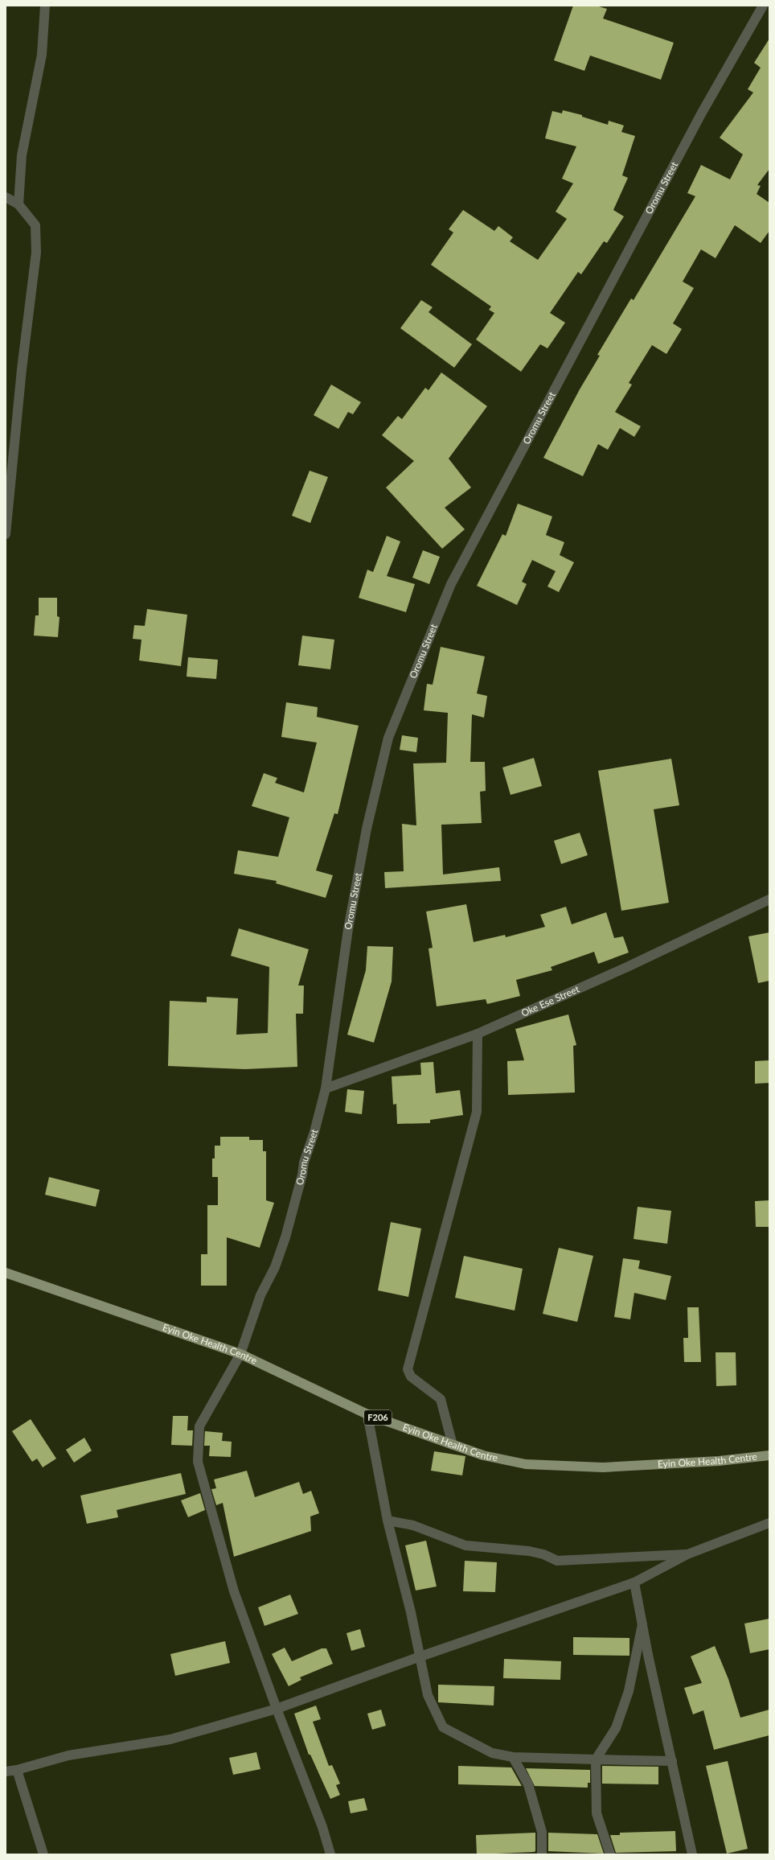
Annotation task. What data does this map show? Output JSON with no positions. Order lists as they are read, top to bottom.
{
  "streets": {
    "main road": ["Eyin Oke Health Centre", "F206"],
    "street": ["Oromu Street", "Oke Ese Street"]
  },
  "crossings": [
    ["Oromu Street", "Oke Ese Street"],
    ["Oromu Street", "Eyin Oke Health Centre"]
  ]
}
